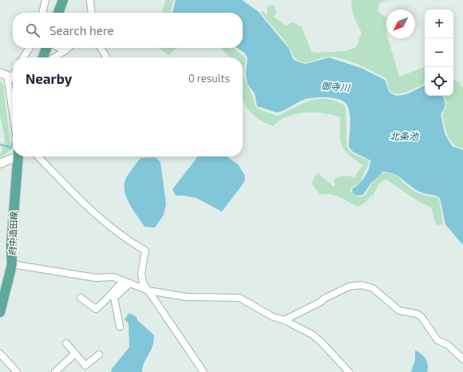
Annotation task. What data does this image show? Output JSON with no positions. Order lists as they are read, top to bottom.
{
  "streets": {
    "main road": ["府中造田線"]
  },
  "water": ["御寺川", "北条池"],
  "north": "bottom left",
  "page": {
    "map_buttons": ["+", "−"],
    "search": "Search here",
    "heading": ["Nearby", "0 results"]
  }
}
